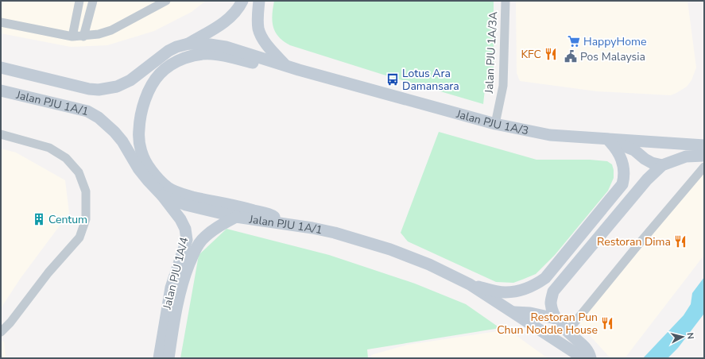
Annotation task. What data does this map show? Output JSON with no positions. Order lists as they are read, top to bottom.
{
  "streets": {
    "main road": ["Jalan PJU 1A/1", "Jalan PJU 1A/3", "Jalan PJU 1A/4"],
    "street": ["Jalan PJU 1A/3A"]
  },
  "crossings": [
    ["Jalan PJU 1A/3A", "Jalan PJU 1A/3"],
    ["Jalan PJU 1A/1", "Jalan PJU 1A/3"],
    ["Jalan PJU 1A/1", "Jalan PJU 1A/4"]
  ],
  "places": {
    "supermarket": ["HappyHome"],
    "restaurant": ["KFC", "Restoran Dima", "Restoran Pun Chun Noddle House"],
    "public building": ["Pos Malaysia"],
    "bus stop": ["Lotus Ara Damansara"],
    "building": ["Centum"]
  },
  "north": "right"
}
